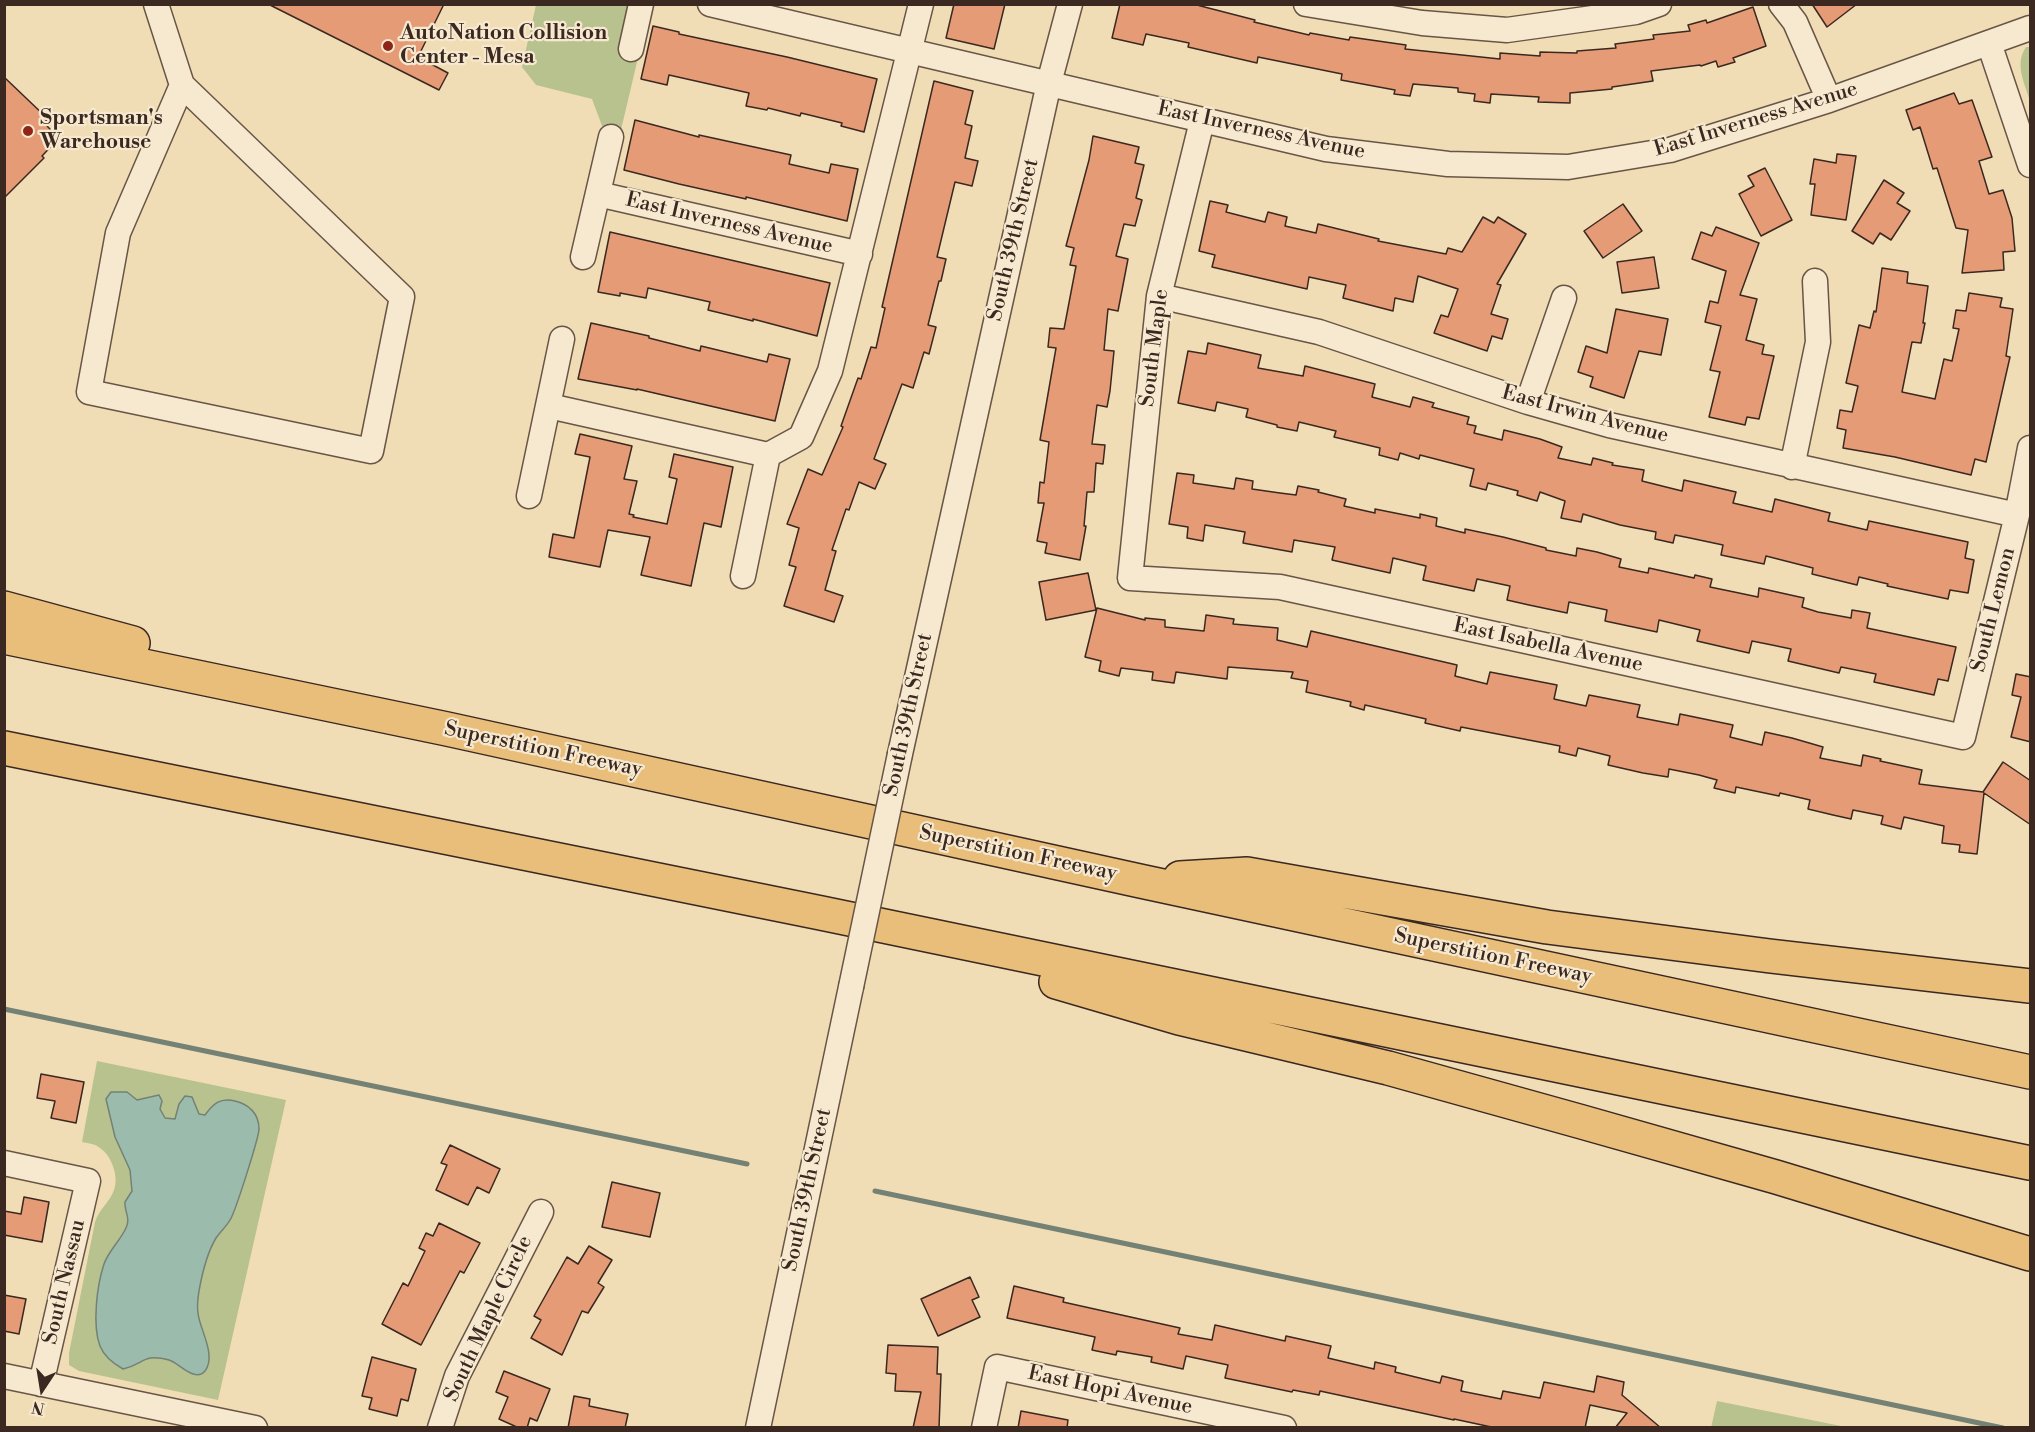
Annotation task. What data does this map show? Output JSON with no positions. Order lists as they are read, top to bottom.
{
  "streets": {
    "highway": ["Superstition Freeway"],
    "street": [
      "East Inverness Avenue",
      "South 39th Street",
      "South Maple",
      "East Irwin Avenue",
      "South Lemon",
      "East Isabella Avenue",
      "South Nassau",
      "South Maple Circle",
      "East Hopi Avenue"
    ]
  },
  "crossings": [
    ["East Inverness Avenue", "South 39th Street"],
    ["East Inverness Avenue", "South Maple"],
    ["South Maple", "East Irwin Avenue"],
    ["South Maple", "East Isabella Avenue"],
    ["East Irwin Avenue", "South Lemon"],
    ["South Lemon", "East Isabella Avenue"]
  ],
  "places": ["AutoNation Collision Center - Mesa", "Sportsman's Warehouse"],
  "north": "bottom"
}
